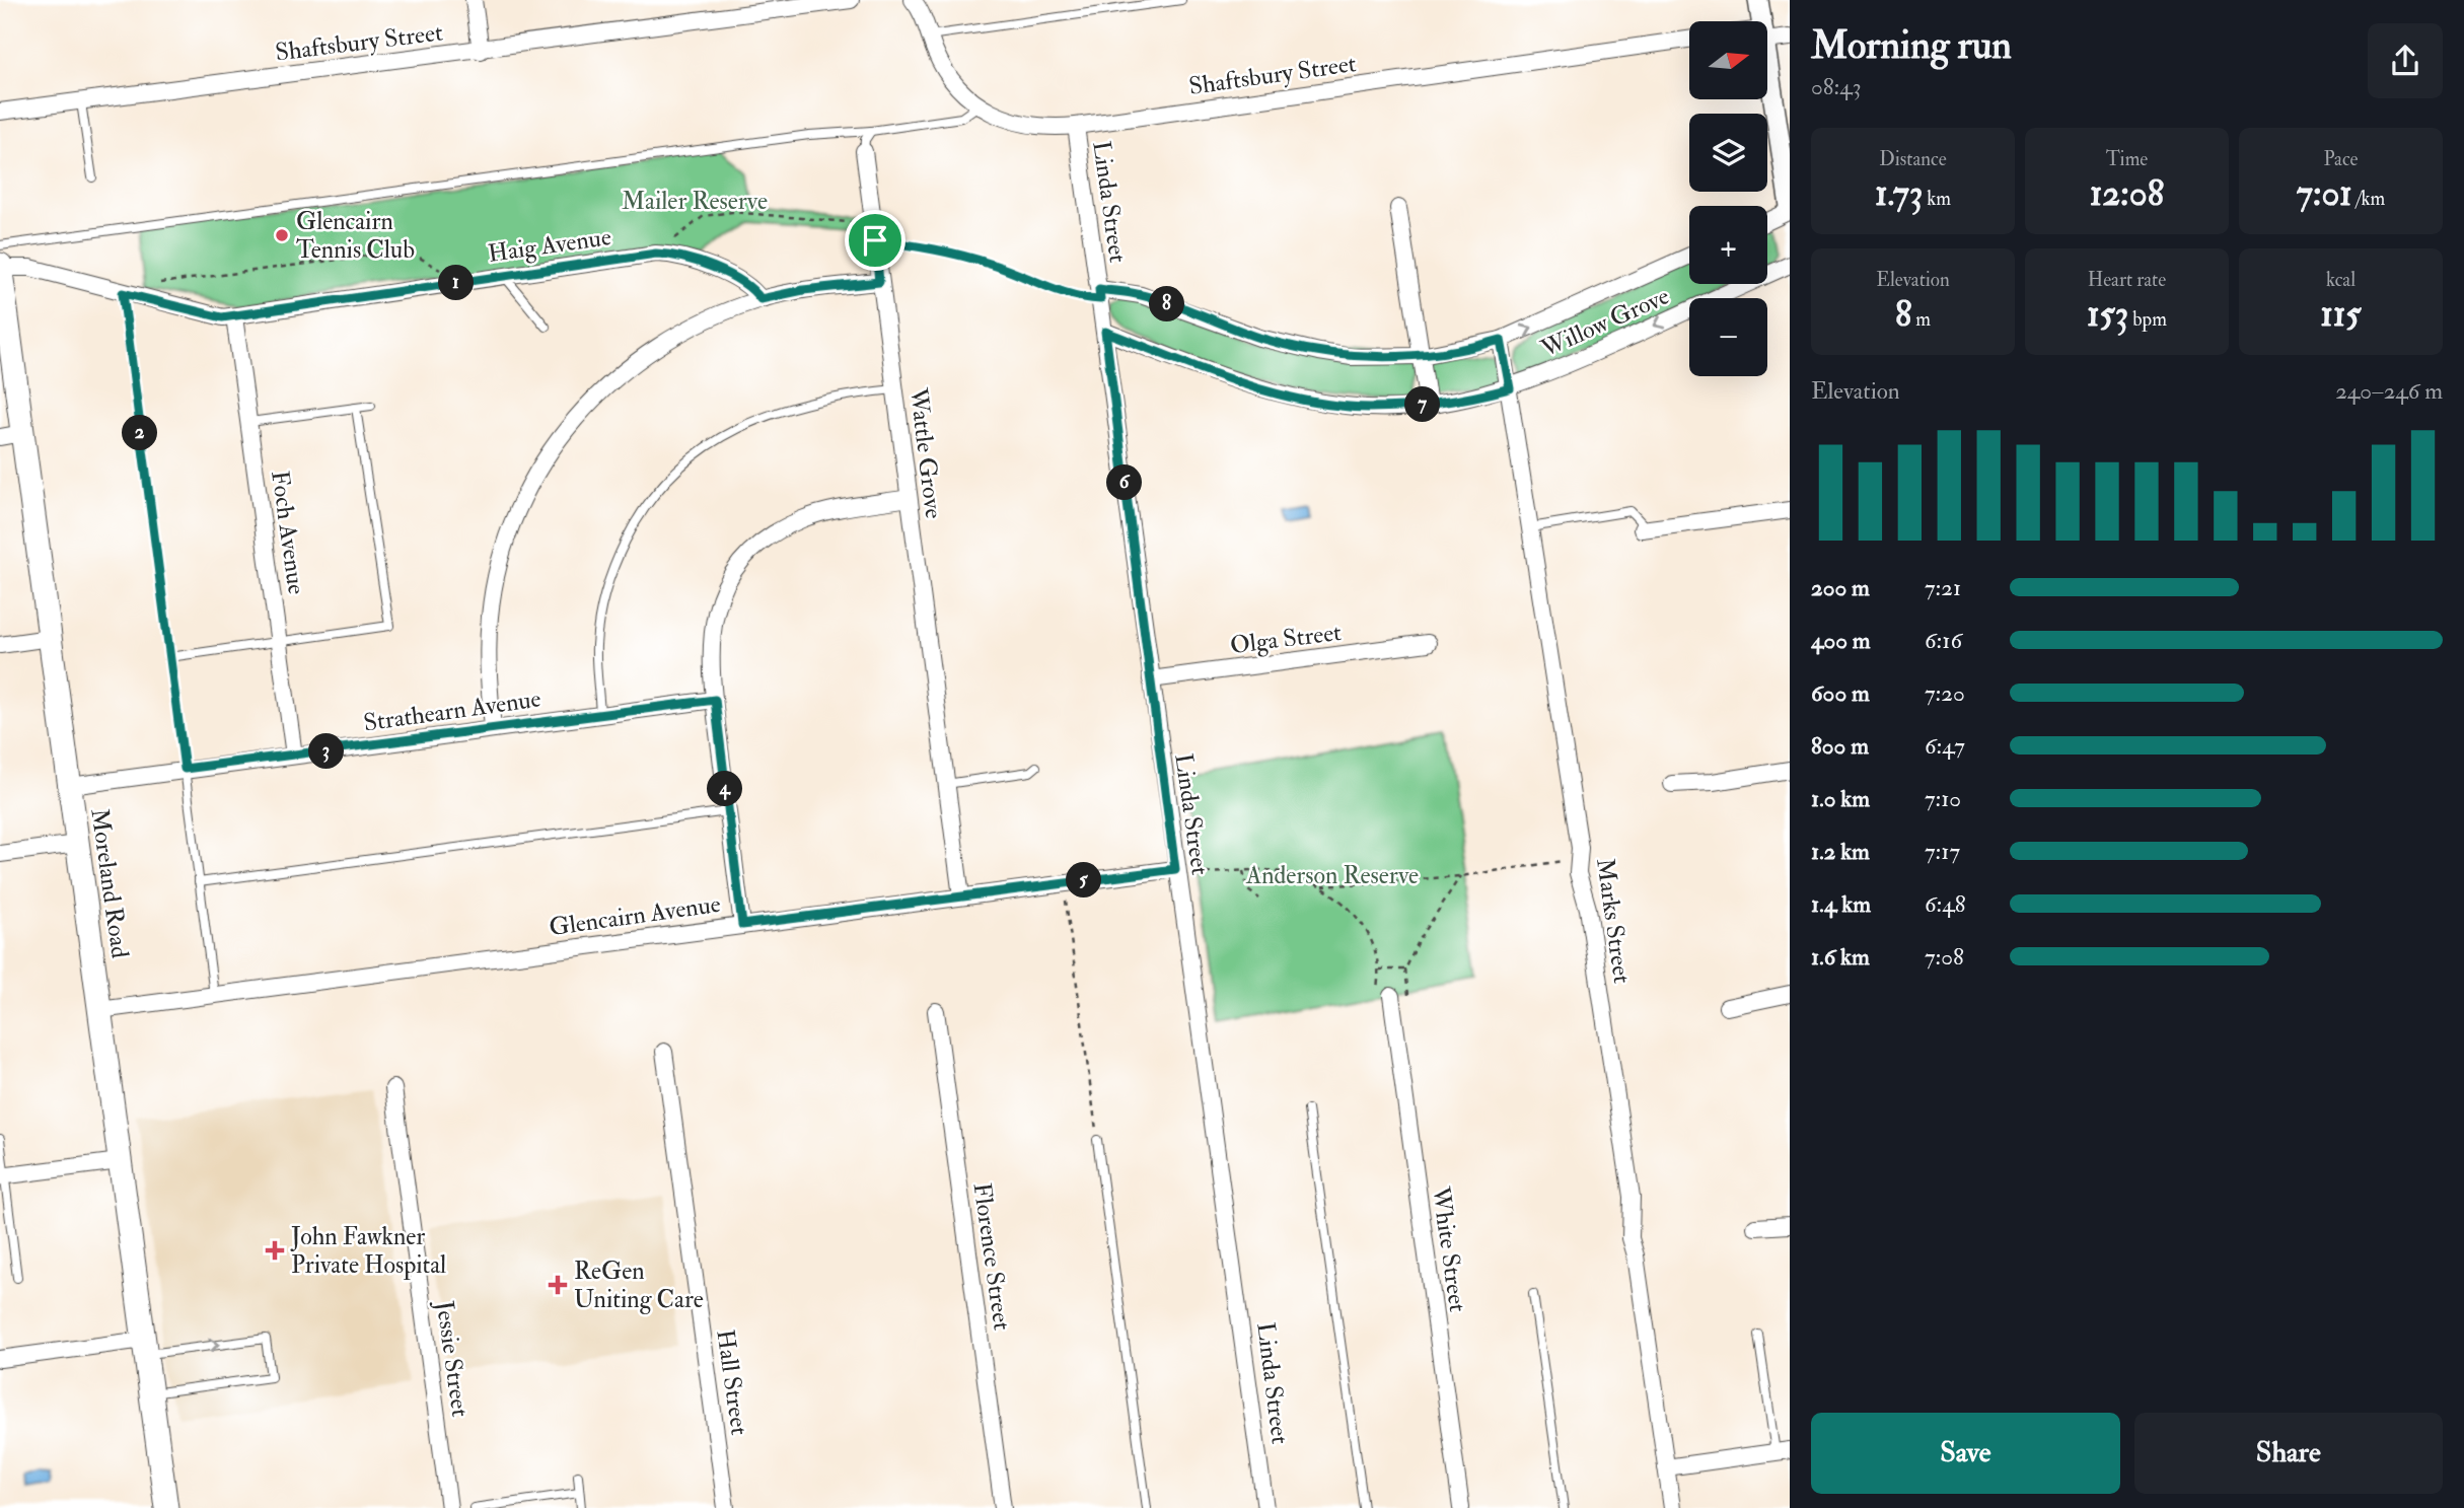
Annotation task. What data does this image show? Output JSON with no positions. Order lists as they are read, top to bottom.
{
  "streets": {
    "main road": ["Moreland Road"],
    "street": [
      "Shaftsbury Street",
      "Linda Street",
      "Haig Avenue",
      "Willow Grove",
      "Wattle Grove",
      "Foch Avenue",
      "Olga Street",
      "Strathearn Avenue",
      "Glencairn Avenue",
      "Marks Street",
      "White Street",
      "Florence Street",
      "Jessie Street",
      "Hall Street"
    ]
  },
  "crossings": [
    ["Shaftsbury Street", "Linda Street"],
    ["Linda Street", "Willow Grove"],
    ["Linda Street", "Olga Street"],
    ["Linda Street", "Glencairn Avenue"],
    ["Haig Avenue", "Foch Avenue"],
    ["Haig Avenue", "Moreland Road"],
    ["Willow Grove", "Marks Street"],
    ["Wattle Grove", "Glencairn Avenue"],
    ["Foch Avenue", "Strathearn Avenue"],
    ["Strathearn Avenue", "Moreland Road"],
    ["Moreland Road", "Glencairn Avenue"]
  ],
  "parks": ["Mailer Reserve", "Anderson Reserve"],
  "places": {
    "other": ["Glencairn Tennis Club"],
    "health": ["John Fawkner Private Hospital", "ReGen Uniting Care"]
  },
  "north": "right",
  "page": {
    "heading": ["Morning run", "08:43"],
    "map_buttons": ["+", "−"],
    "stats": [
      ["Distance", "1.73 km"],
      ["Time", "12:08"],
      ["Pace", "7:01 /km"],
      ["Elevation", "8 m"],
      ["Heart rate", "153 bpm"],
      ["kcal", "115"]
    ],
    "pins": [
      "1",
      "8",
      "7",
      "2",
      "6",
      "3",
      "4",
      "5"
    ],
    "chart": ["Elevation", "240–246 m"],
    "list": [
      {
        "name": "200 m",
        "note": "7:21"
      },
      {
        "name": "400 m",
        "note": "6:16"
      },
      {
        "name": "600 m",
        "note": "7:20"
      },
      {
        "name": "800 m",
        "note": "6:47"
      },
      {
        "name": "1.0 km",
        "note": "7:10"
      },
      {
        "name": "1.2 km",
        "note": "7:17"
      },
      {
        "name": "1.4 km",
        "note": "6:48"
      },
      {
        "name": "1.6 km",
        "note": "7:08"
      }
    ],
    "buttons": ["Save", "Share"]
  }
}
